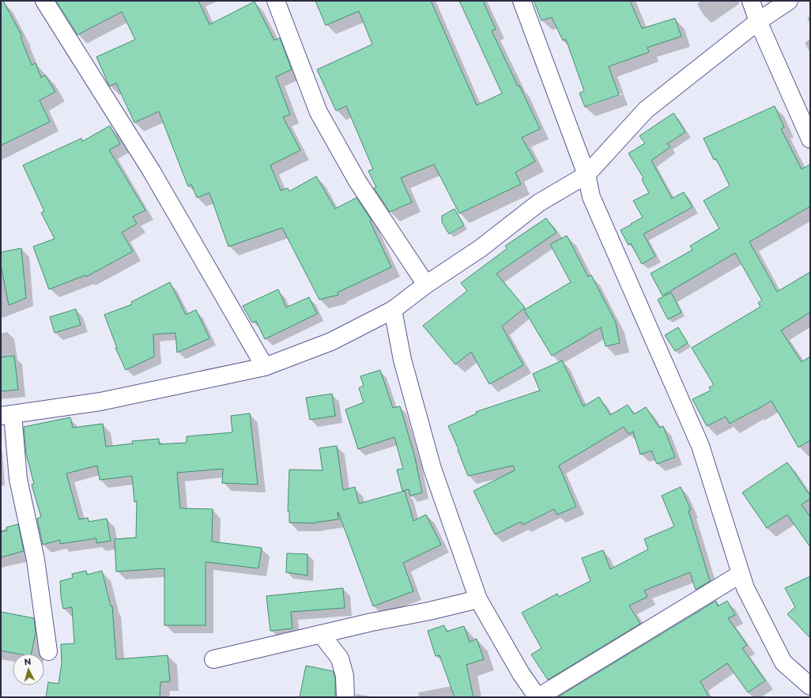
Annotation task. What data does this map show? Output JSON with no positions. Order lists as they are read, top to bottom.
{
  "north": "top"
}
